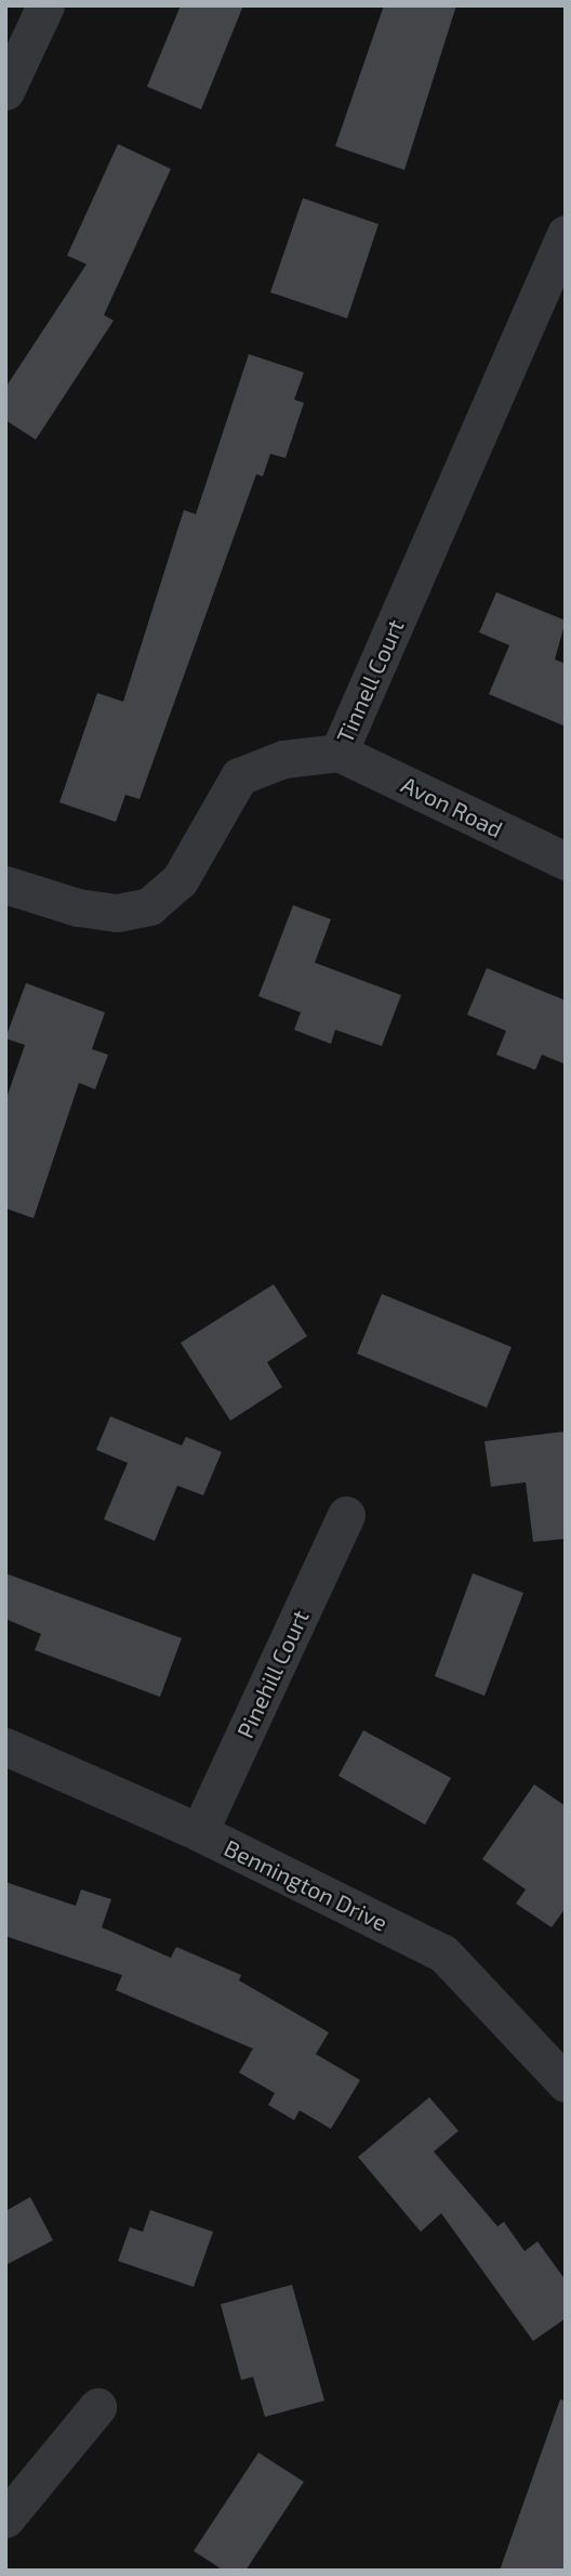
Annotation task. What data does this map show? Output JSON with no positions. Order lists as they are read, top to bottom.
{
  "streets": {
    "street": [
      "Tinnell Court",
      "Avon Road",
      "Pinehill Court",
      "Bennington Drive"
    ]
  },
  "crossings": [
    ["Tinnell Court", "Avon Road"],
    ["Pinehill Court", "Bennington Drive"]
  ]
}
